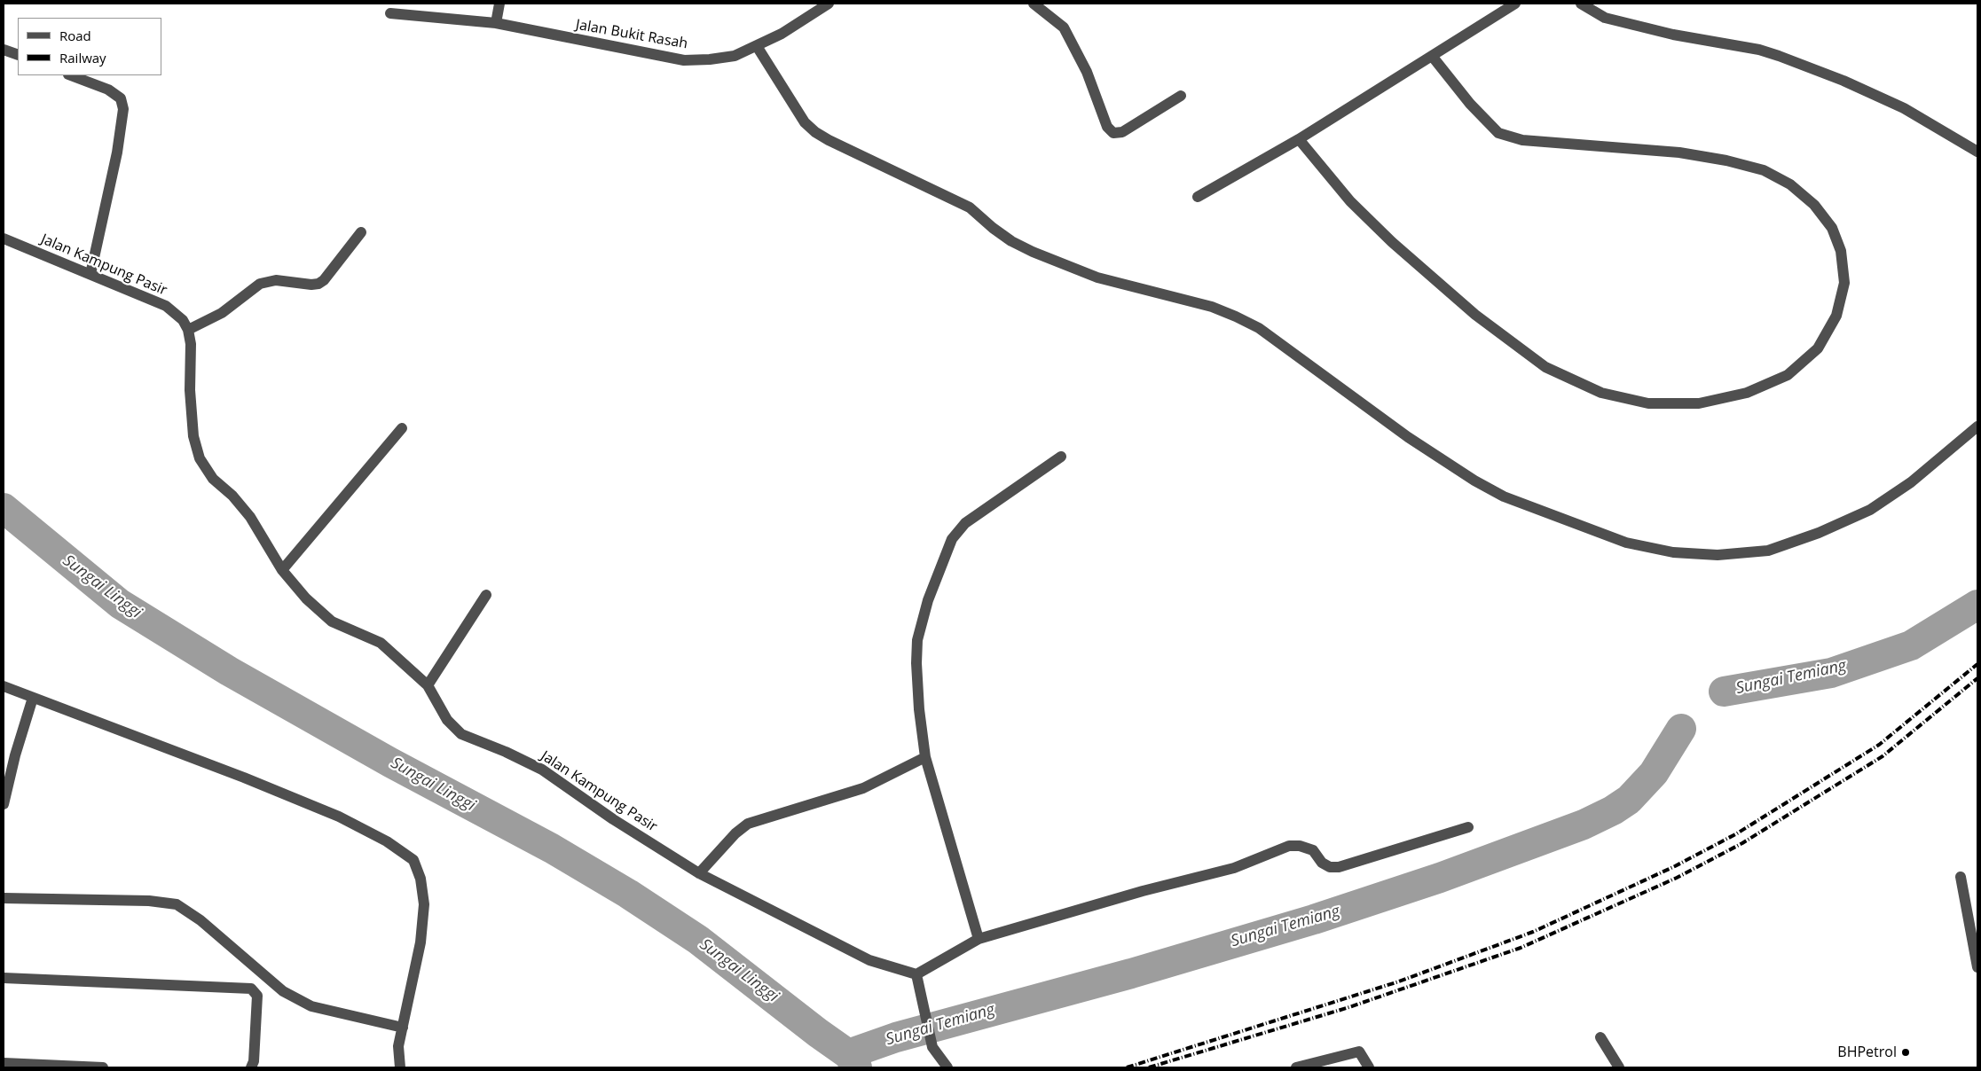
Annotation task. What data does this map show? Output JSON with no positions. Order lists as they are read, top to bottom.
{
  "streets": {
    "street": ["Jalan Bukit Rasah", "Jalan Kampung Pasir"]
  },
  "water": ["Sungai Linggi", "Sungai Temiang"],
  "places": ["BHPetrol"],
  "legend": ["Road", "Railway"]
}
